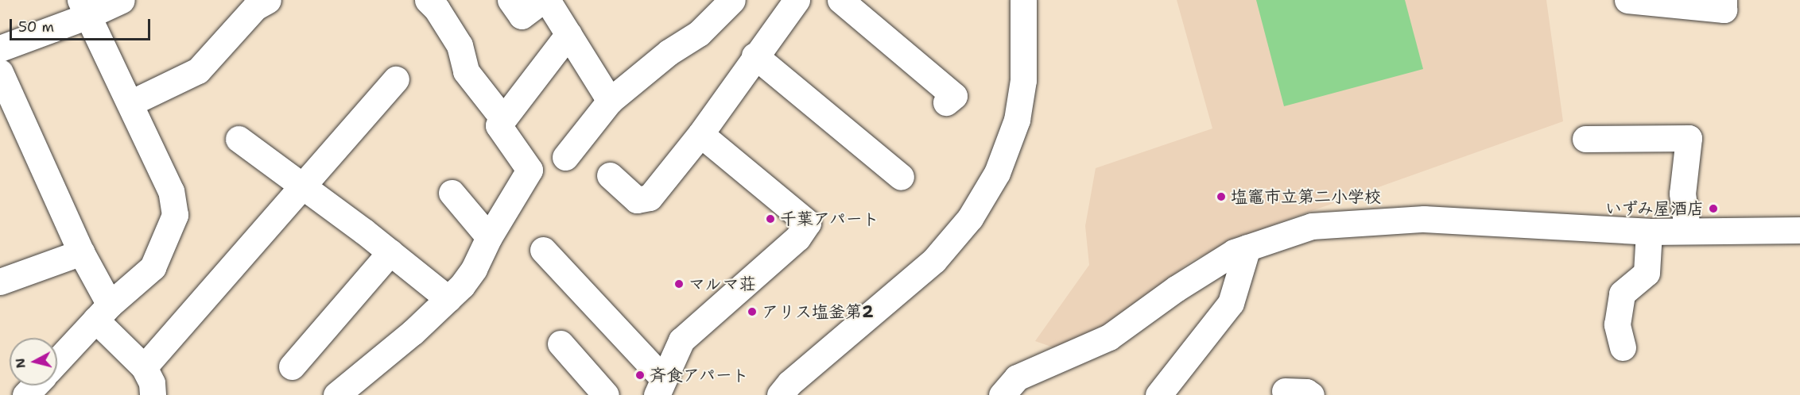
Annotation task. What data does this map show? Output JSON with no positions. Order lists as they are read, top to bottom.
{
  "places": [
    "塩竈市立第二小学校",
    "いずみ屋酒店",
    "千葉アパート",
    "マルマ荘",
    "アリス塩釜第2",
    "斉食アパート"
  ],
  "scale_bar": "50 m",
  "north": "left"
}
